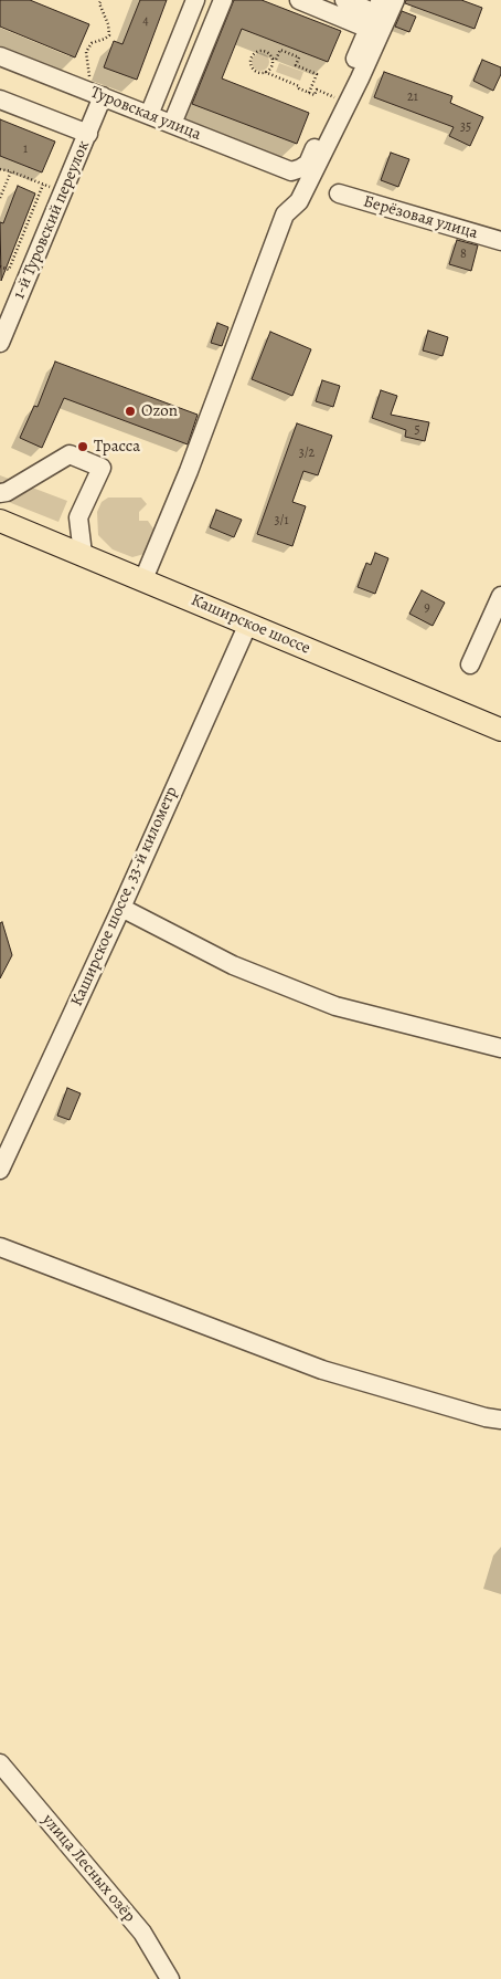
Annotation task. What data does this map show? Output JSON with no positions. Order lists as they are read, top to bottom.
{
  "streets": {
    "main road": ["Каширское шоссе"],
    "street": [
      "Туровская улица",
      "Берёзовая улица",
      "1-й Туровский переулок",
      "Каширское шоссе, 33-й километр",
      "улица Лесных озёр"
    ]
  },
  "crossings": [
    ["Туровская улица", "1-й Туровский переулок"],
    ["Каширское шоссе", "Каширское шоссе, 33-й километр"]
  ],
  "places": ["Ozon", "Трасса"],
  "house_numbers": [
    "4",
    "21",
    "35",
    "1",
    "8",
    "5",
    "3/2",
    "3/1",
    "9"
  ]
}
